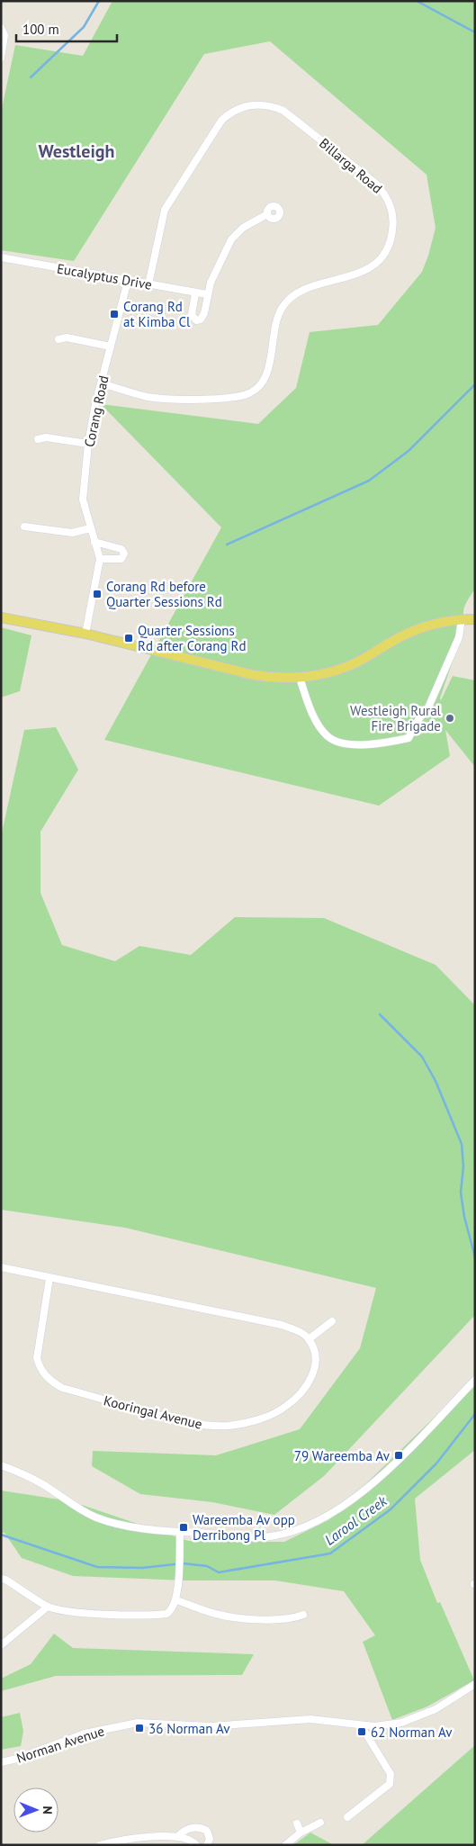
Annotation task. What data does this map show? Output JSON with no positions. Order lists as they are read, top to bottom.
{
  "streets": {
    "street": [
      "Billarga Road",
      "Eucalyptus Drive",
      "Corang Road",
      "Kooringal Avenue",
      "Norman Avenue"
    ]
  },
  "crossings": [
    ["Billarga Road", "Eucalyptus Drive"],
    ["Billarga Road", "Corang Road"],
    ["Eucalyptus Drive", "Corang Road"]
  ],
  "districts": ["Westleigh"],
  "water": ["Larool Creek"],
  "places": {
    "transit": [
      "Corang Rd at Kimba Cl",
      "Corang Rd before Quarter Sessions Rd",
      "Quarter Sessions Rd after Corang Rd",
      "79 Wareemba Av",
      "Wareemba Av opp Derribong Pl",
      "36 Norman Av",
      "62 Norman Av"
    ],
    "other": ["Westleigh Rural Fire Brigade"]
  },
  "scale_bar": "100 m",
  "north": "right"
}
